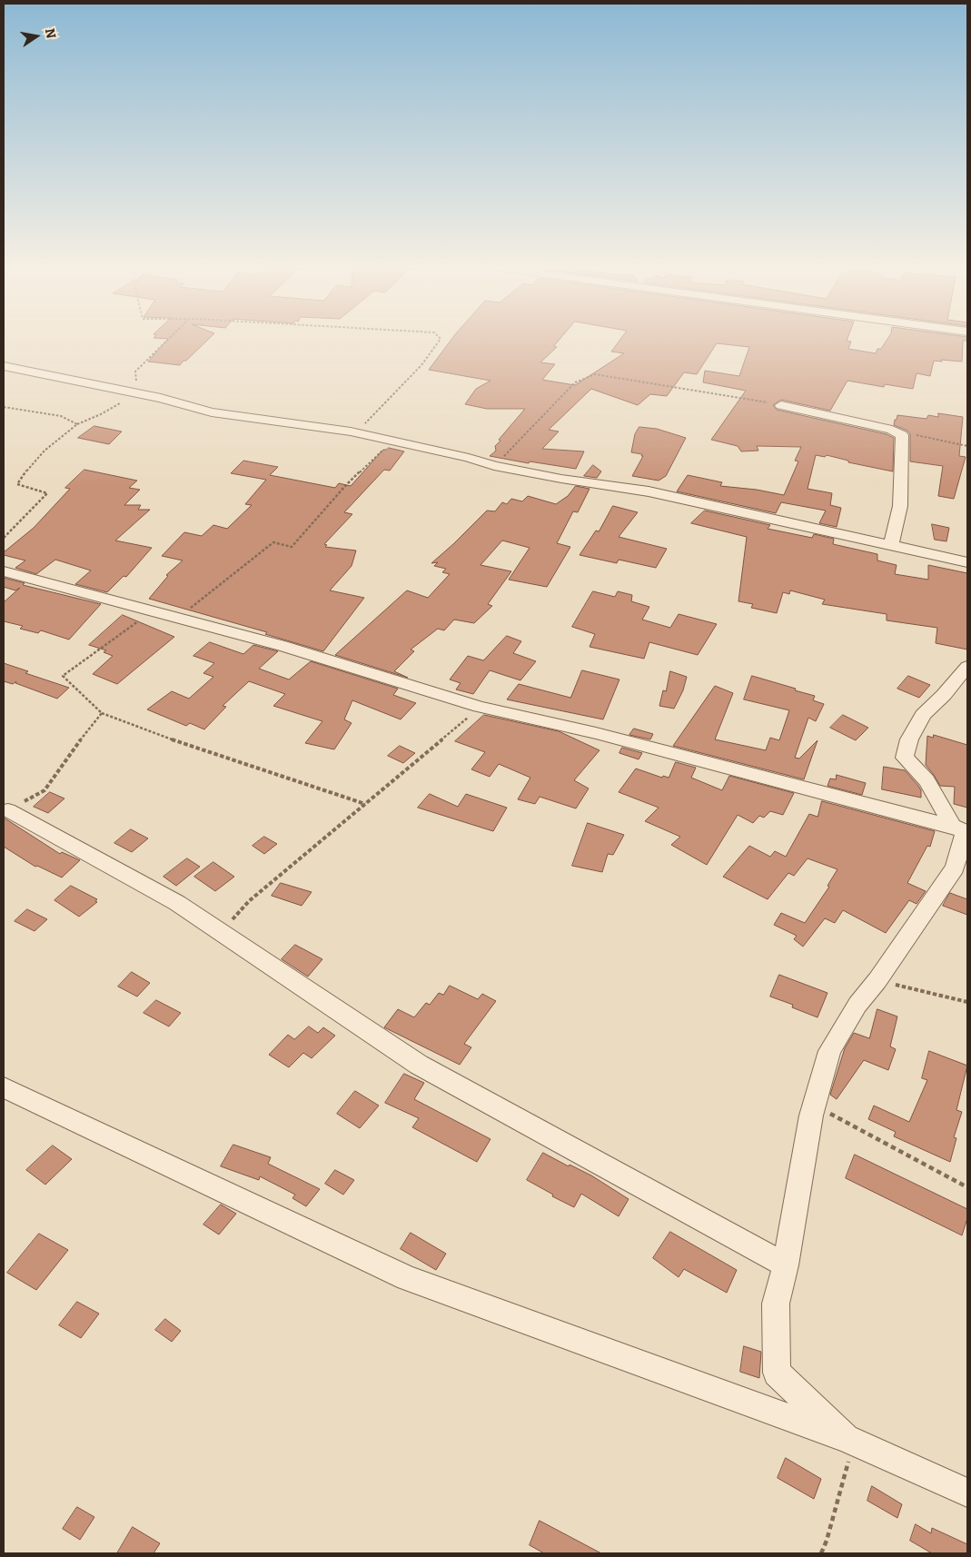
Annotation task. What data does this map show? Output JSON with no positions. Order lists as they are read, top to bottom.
{
  "north": "right"
}
